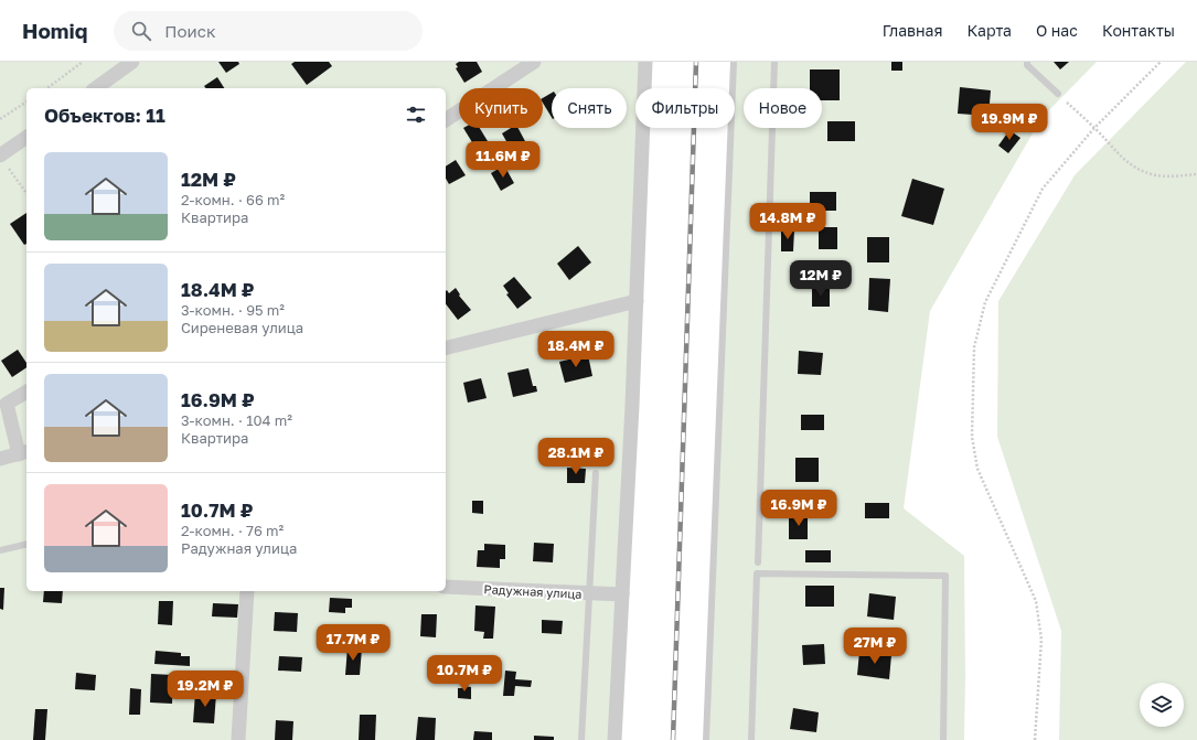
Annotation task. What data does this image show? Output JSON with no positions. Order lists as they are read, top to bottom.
{
  "streets": {
    "street": ["Радужная улица"]
  },
  "page": {
    "header": "Homiq",
    "search": "Поиск",
    "nav": [
      "Главная",
      "Карта",
      "О нас",
      "Контакты"
    ],
    "chip": [
      "Купить",
      "Снять",
      "Фильтры",
      "Новое"
    ],
    "heading": "Объектов: 11",
    "price": [
      "19.9M ₽",
      "11.6M ₽",
      "14.8M ₽",
      "12M ₽",
      "18.4M ₽",
      "28.1M ₽",
      "16.9M ₽",
      "17.7M ₽",
      "27M ₽",
      "10.7M ₽",
      "19.2M ₽"
    ],
    "list": [
      {
        "name": "12M ₽",
        "note": "2-комн. · 66 m² · Квартира"
      },
      {
        "name": "18.4M ₽",
        "note": "3-комн. · 95 m² · Сиреневая улица"
      },
      {
        "name": "16.9M ₽",
        "note": "3-комн. · 104 m² · Квартира"
      },
      {
        "name": "10.7M ₽",
        "note": "2-комн. · 76 m² · Радужная улица"
      }
    ]
  }
}
